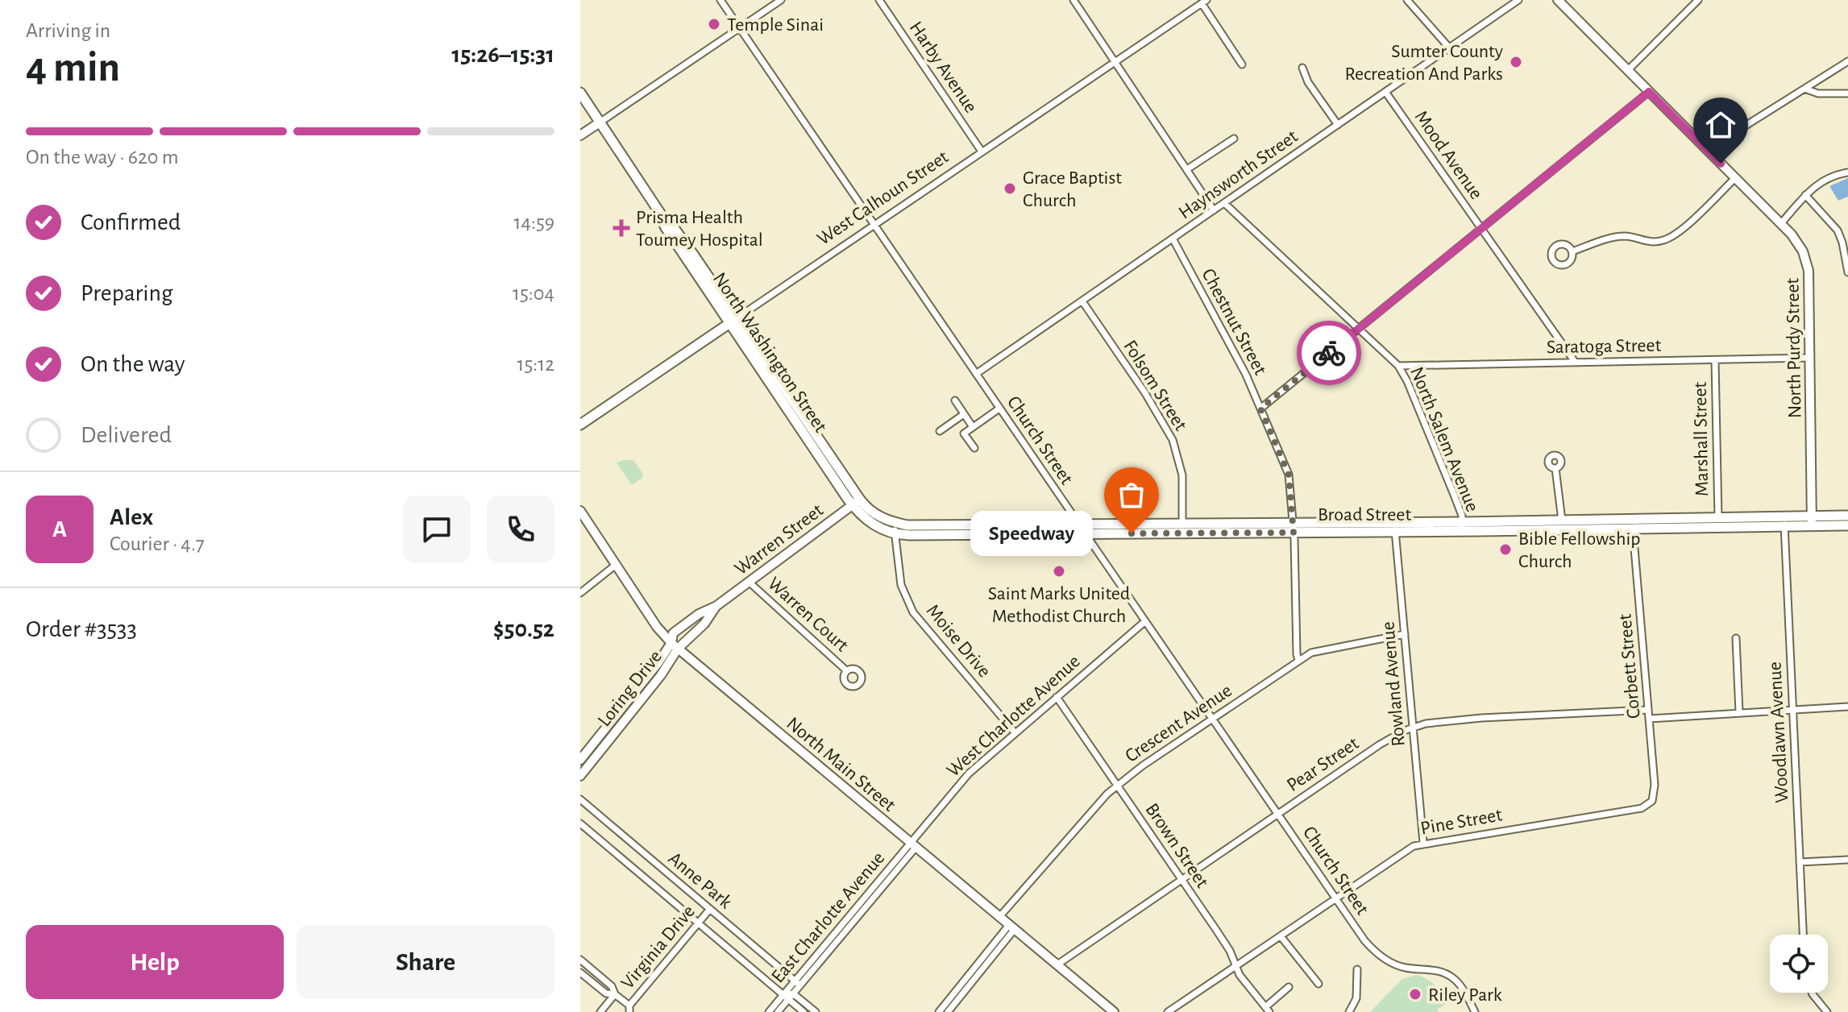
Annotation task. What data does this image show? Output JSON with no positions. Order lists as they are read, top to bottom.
{
  "streets": {
    "main road": ["West Calhoun Street", "North Washington Street", "Broad Street"],
    "street": [
      "Harby Avenue",
      "Mood Avenue",
      "Haynsworth Street",
      "Chestnut Street",
      "Saratoga Street",
      "North Purdy Street",
      "Folsom Street",
      "North Salem Avenue",
      "Marshall Street",
      "Church Street",
      "Warren Street",
      "Warren Court",
      "Moise Drive",
      "Corbett Street",
      "Rowland Avenue",
      "Loring Drive",
      "West Charlotte Avenue",
      "Crescent Avenue",
      "Woodlawn Avenue",
      "North Main Street",
      "Pear Street",
      "Pine Street",
      "Brown Street",
      "Anne Park",
      "East Charlotte Avenue",
      "Virginia Drive"
    ]
  },
  "crossings": [
    ["Harby Avenue", "West Calhoun Street"],
    ["Mood Avenue", "Haynsworth Street"],
    ["Mood Avenue", "Saratoga Street"],
    ["Haynsworth Street", "Chestnut Street"],
    ["Haynsworth Street", "Folsom Street"],
    ["Haynsworth Street", "North Salem Avenue"],
    ["Haynsworth Street", "Church Street"],
    ["West Calhoun Street", "North Washington Street"],
    ["West Calhoun Street", "Church Street"],
    ["Chestnut Street", "Broad Street"],
    ["Saratoga Street", "North Purdy Street"],
    ["Saratoga Street", "North Salem Avenue"],
    ["Saratoga Street", "Marshall Street"],
    ["North Purdy Street", "Broad Street"],
    ["North Washington Street", "Broad Street"],
    ["North Washington Street", "Warren Street"],
    ["Folsom Street", "Broad Street"],
    ["North Salem Avenue", "Broad Street"],
    ["Marshall Street", "Broad Street"],
    ["Church Street", "Broad Street"],
    ["Church Street", "West Charlotte Avenue"],
    ["Church Street", "Crescent Avenue"],
    ["Church Street", "Pear Street"],
    ["Church Street", "Pine Street"],
    ["Broad Street", "Warren Street"],
    ["Broad Street", "Moise Drive"],
    ["Broad Street", "Corbett Street"],
    ["Broad Street", "Rowland Avenue"],
    ["Broad Street", "Woodlawn Avenue"],
    ["Warren Street", "Warren Court"],
    ["Warren Street", "Loring Drive"],
    ["Warren Street", "North Main Street"],
    ["Moise Drive", "West Charlotte Avenue"],
    ["Corbett Street", "Pear Street"],
    ["Corbett Street", "Pine Street"],
    ["Rowland Avenue", "Crescent Avenue"],
    ["Rowland Avenue", "Pear Street"],
    ["Rowland Avenue", "Pine Street"],
    ["Loring Drive", "North Main Street"],
    ["West Charlotte Avenue", "North Main Street"],
    ["West Charlotte Avenue", "Brown Street"],
    ["West Charlotte Avenue", "East Charlotte Avenue"],
    ["Crescent Avenue", "North Main Street"],
    ["Crescent Avenue", "Brown Street"],
    ["North Main Street", "Pear Street"],
    ["North Main Street", "East Charlotte Avenue"],
    ["Pear Street", "Brown Street"],
    ["Pine Street", "Brown Street"],
    ["Anne Park", "East Charlotte Avenue"],
    ["Anne Park", "Virginia Drive"]
  ],
  "places": {
    "other": [
      "Temple Sinai",
      "Sumter County Recreation And Parks",
      "Grace Baptist Church",
      "Speedway",
      "Bible Fellowship Church",
      "Saint Marks United Methodist Church",
      "Riley Park"
    ],
    "health": ["Prisma Health Toumey Hospital"]
  },
  "page": {
    "heading": ["4 min", "Arriving in", "15:26–15:31"],
    "panel": [
      "Alex",
      "Courier · 4.7",
      "Order #3533",
      "$50.52"
    ],
    "bar": "On the way · 620 m",
    "list": [
      ["Confirmed", "14:59"],
      ["Preparing", "15:04"],
      ["On the way", "15:12"],
      "Delivered"
    ],
    "round": "A",
    "bubble": "Speedway",
    "buttons": ["Help", "Share"]
  }
}
